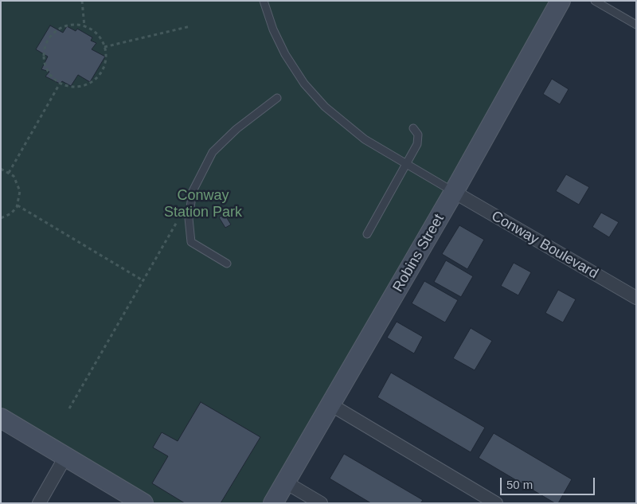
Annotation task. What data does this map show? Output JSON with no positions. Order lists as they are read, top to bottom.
{
  "streets": {
    "street": ["Conway Boulevard", "Robins Street"]
  },
  "crossings": [
    ["Conway Boulevard", "Robins Street"]
  ],
  "parks": ["Conway Station Park"],
  "scale_bar": "50 m"
}
